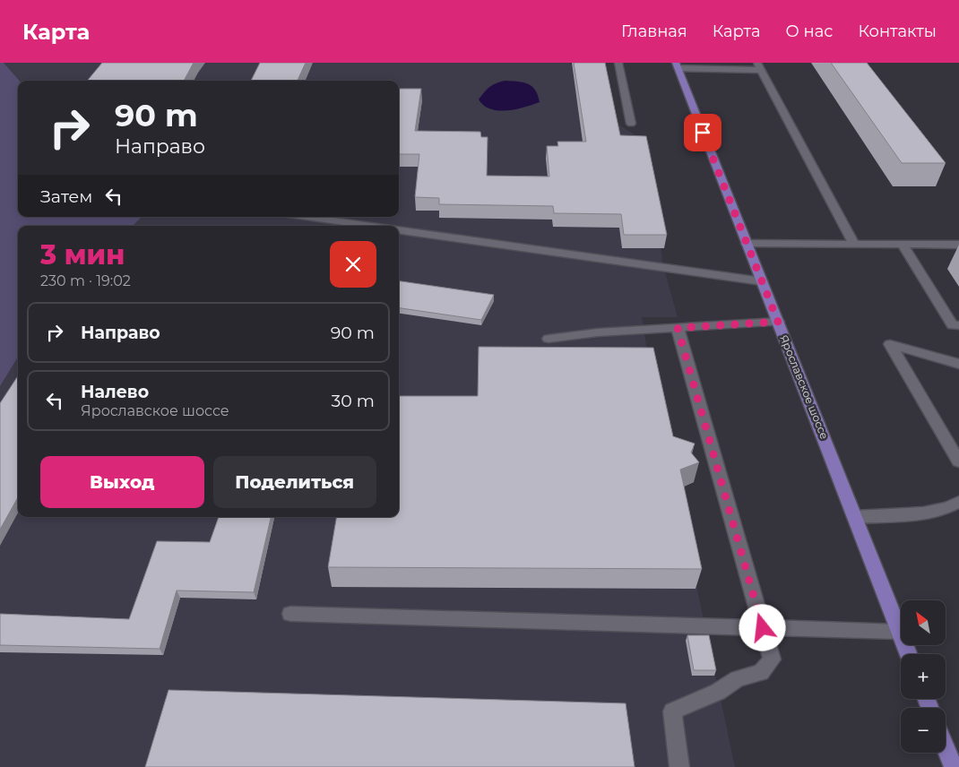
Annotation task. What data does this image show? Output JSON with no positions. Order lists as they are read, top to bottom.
{
  "streets": {
    "main road": ["Ярославское шоссе"]
  },
  "north": "top left",
  "page": {
    "header": "Карта",
    "nav": [
      "Главная",
      "Карта",
      "О нас",
      "Контакты"
    ],
    "turn": ["90 m", "Направо"],
    "then": "Затем",
    "heading": ["3 мин", "230 m · 19:02"],
    "list": [
      {
        "name": "Направо",
        "value": "90 m"
      },
      {
        "name": "Налево",
        "note": "Ярославское шоссе",
        "value": "30 m"
      }
    ],
    "buttons": ["Выход", "Поделиться"],
    "map_buttons": ["+", "−"]
  }
}
